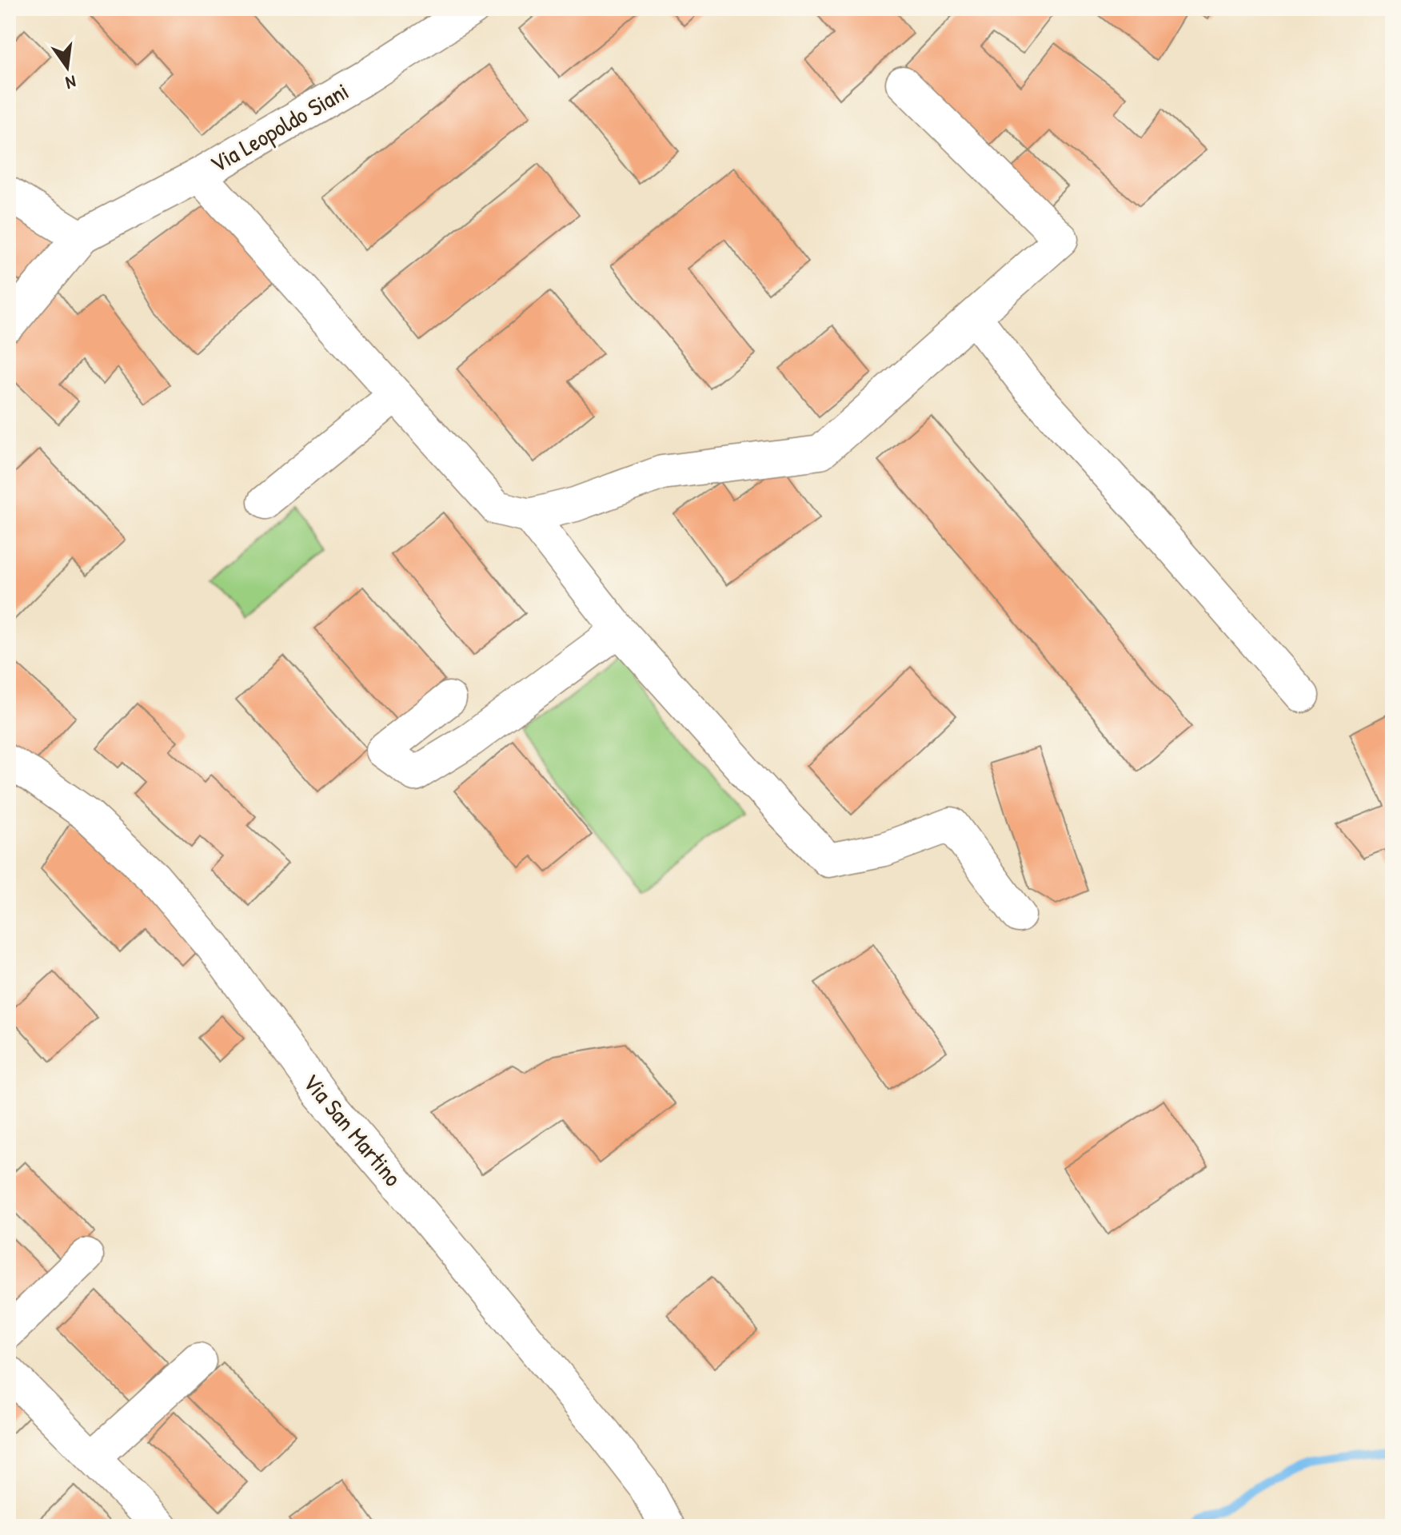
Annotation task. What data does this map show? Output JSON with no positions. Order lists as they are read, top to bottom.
{
  "streets": {
    "street": ["Via Leopoldo Siani", "Via San Martino"]
  },
  "north": "bottom"
}
